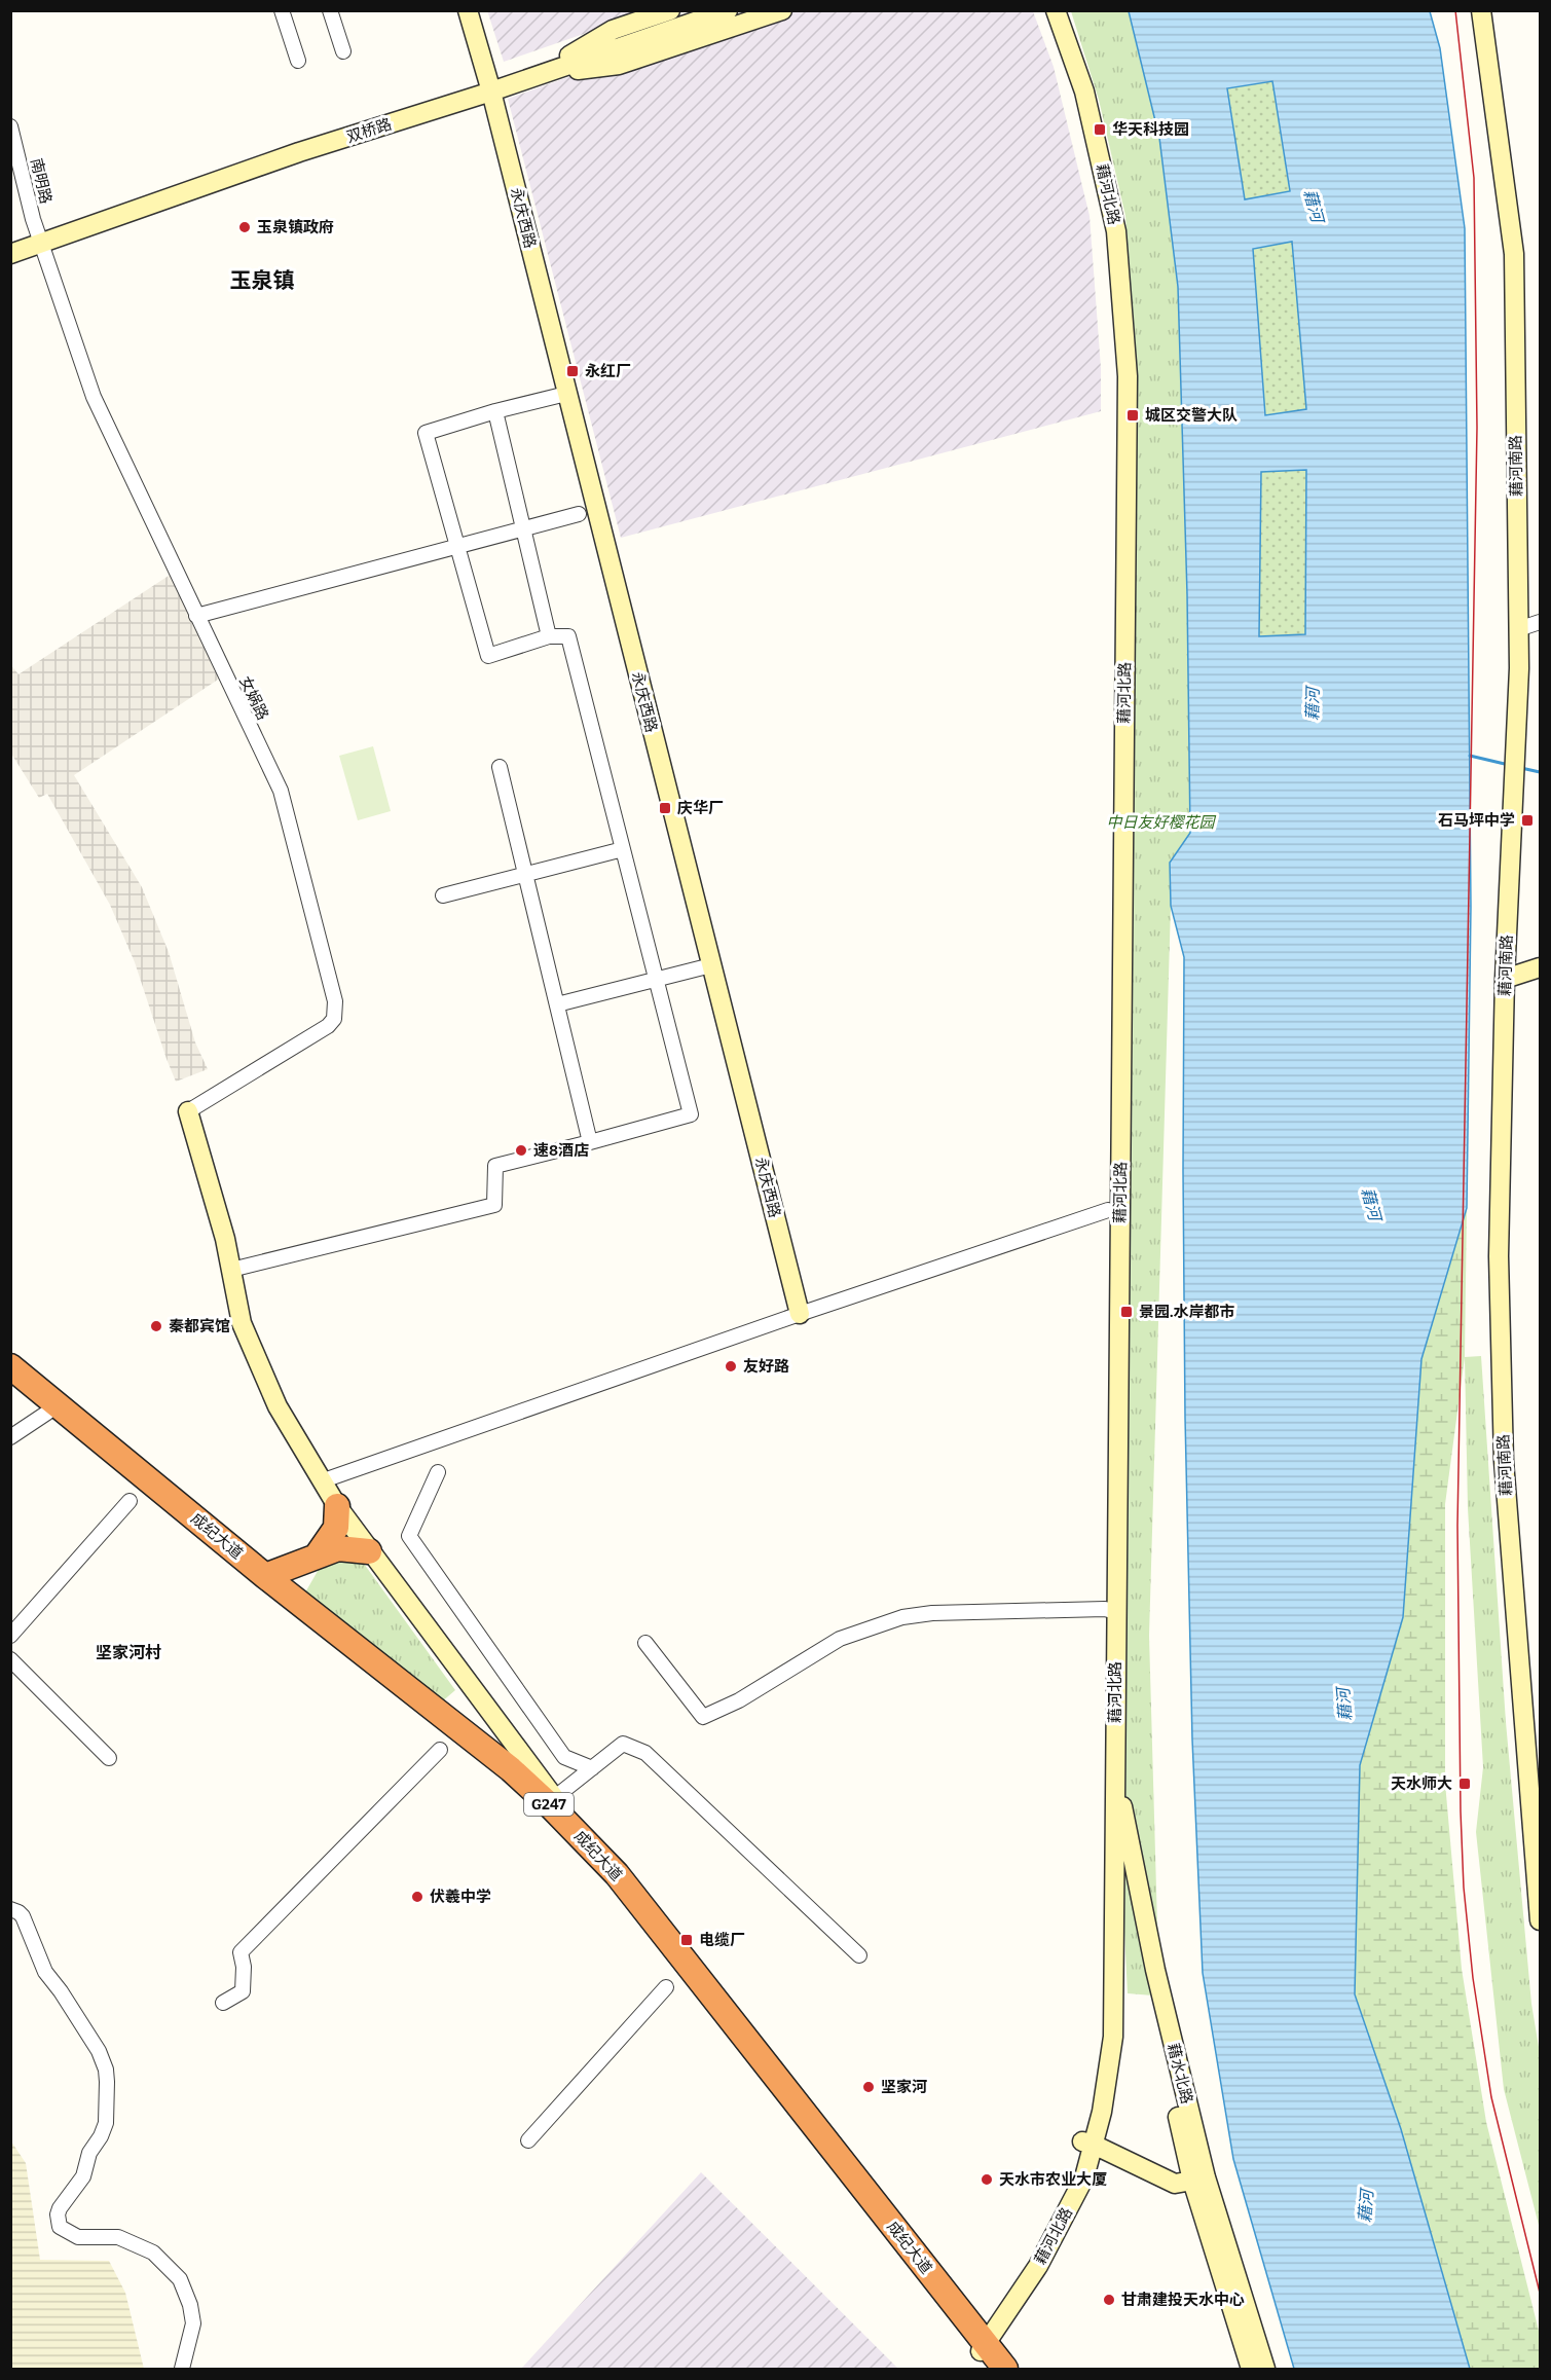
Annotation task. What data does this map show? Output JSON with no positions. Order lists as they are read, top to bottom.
{
  "streets": {
    "highway": ["成纪大道", "G247"],
    "main road": [
      "双桥路",
      "藉河北路",
      "永庆西路",
      "藉河南路",
      "藉水北路"
    ],
    "street": ["南明路", "女娲路"]
  },
  "crossings": [
    ["双桥路", "南明路"],
    ["双桥路", "永庆西路"],
    ["双桥路", "女娲路"],
    ["南明路", "女娲路"],
    ["藉河北路", "成纪大道"],
    ["藉河北路", "藉水北路"]
  ],
  "districts": ["玉泉镇", "坚家河村"],
  "water": ["藉河"],
  "parks": ["中日友好樱花园"],
  "places": {
    "transit": [
      "华天科技园",
      "永红厂",
      "城区交警大队",
      "庆华厂",
      "石马坪中学",
      "景园.水岸都市",
      "天水师大",
      "电缆厂"
    ],
    "other": [
      "玉泉镇政府",
      "速8酒店",
      "秦都宾馆",
      "友好路",
      "伏羲中学",
      "坚家河",
      "天水市农业大厦",
      "甘肃建投天水中心"
    ]
  }
}
